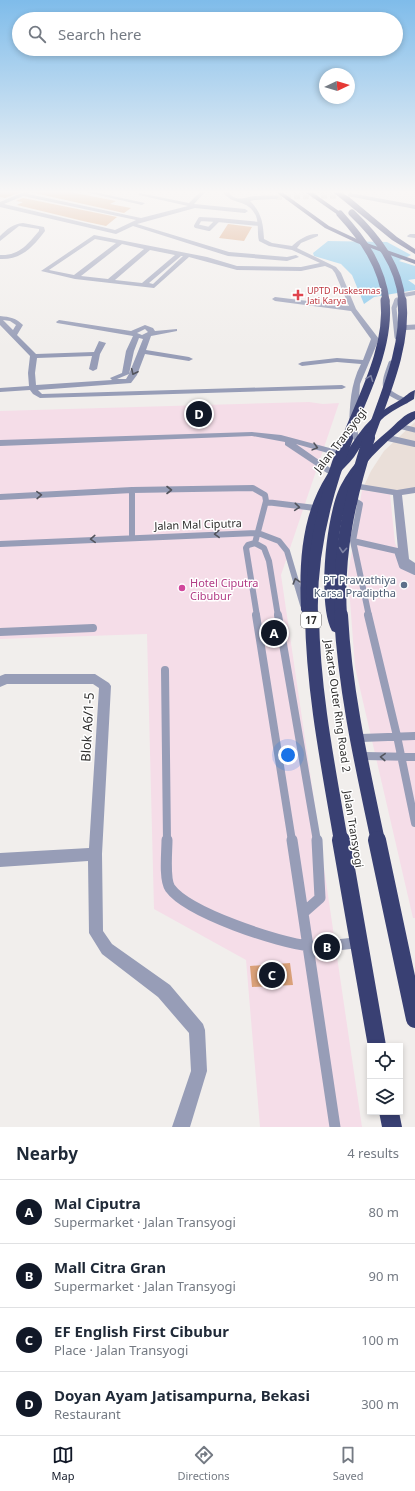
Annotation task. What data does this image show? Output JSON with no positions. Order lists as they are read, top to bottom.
{
  "streets": {
    "highway": ["Jalan Transyogi", "17", "Jakarta Outer Ring Road 2"],
    "street": ["Blok A6/1-5"],
    "lane": ["Jalan Mal Ciputra"]
  },
  "places": {
    "health": ["UPTD Puskesmas Jati Karya"],
    "other": ["PT Prawathiya Karsa Pradiptha", "Hotel Ciputra Cibubur"]
  },
  "north": "right",
  "page": {
    "search": "Search here",
    "pins": [
      "D",
      "A",
      "B",
      "C"
    ],
    "heading": ["Nearby", "4 results"],
    "list": [
      {
        "mark": "A",
        "name": "Mal Ciputra",
        "note": "Supermarket · Jalan Transyogi",
        "value": "80 m"
      },
      {
        "mark": "B",
        "name": "Mall Citra Gran",
        "note": "Supermarket · Jalan Transyogi",
        "value": "90 m"
      },
      {
        "mark": "C",
        "name": "EF English First Cibubur",
        "note": "Place · Jalan Transyogi",
        "value": "100 m"
      },
      {
        "mark": "D",
        "name": "Doyan Ayam Jatisampurna, Bekasi",
        "note": "Restaurant",
        "value": "300 m"
      }
    ],
    "nav": ["Map", "Directions", "Saved"]
  }
}
